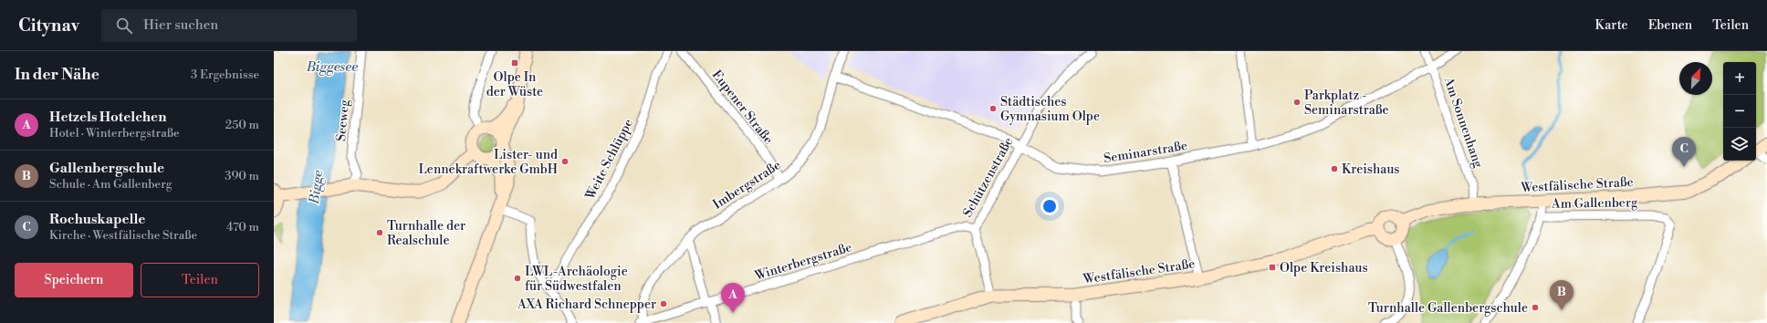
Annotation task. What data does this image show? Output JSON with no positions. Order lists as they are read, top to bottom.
{
  "streets": {
    "street": [
      "Eupener Straße",
      "Seeweg",
      "Am Sonnenhang",
      "Seminarstraße",
      "Weite Schlüppe",
      "Schützenstraße",
      "Imbergstraße",
      "Westfälische Straße",
      "Am Gallenberg",
      "Winterbergstraße"
    ]
  },
  "crossings": [
    ["Eupener Straße", "Imbergstraße"],
    ["Am Sonnenhang", "Seminarstraße"],
    ["Am Sonnenhang", "Westfälische Straße"],
    ["Seminarstraße", "Schützenstraße"],
    ["Seminarstraße", "Imbergstraße"],
    ["Schützenstraße", "Westfälische Straße"],
    ["Schützenstraße", "Winterbergstraße"],
    ["Imbergstraße", "Winterbergstraße"],
    ["Westfälische Straße", "Am Gallenberg"]
  ],
  "water": ["Biggesee", "Bigge"],
  "places": {
    "transit": ["Olpe In der Wüste", "Olpe Kreishaus"],
    "other": [
      "Parkplatz - Seminarstraße",
      "Städtisches Gymnasium Olpe",
      "Lister- und Lennekraftwerke GmbH",
      "Kreishaus",
      "Turnhalle der Realschule",
      "LWL-Archäologie für Südwestfalen",
      "AXA Richard Schnepper",
      "Turnhalle Gallenbergschule"
    ]
  },
  "north": "top right",
  "page": {
    "header": "Citynav",
    "search": "Hier suchen",
    "nav": ["Karte", "Ebenen", "Teilen"],
    "heading": ["In der Nähe", "3 Ergebnisse"],
    "map_buttons": ["+", "−"],
    "list": [
      {
        "mark": "A",
        "name": "Hetzels Hotelchen",
        "note": "Hotel · Winterbergstraße",
        "value": "250 m"
      },
      {
        "mark": "B",
        "name": "Gallenbergschule",
        "note": "Schule · Am Gallenberg",
        "value": "390 m"
      },
      {
        "mark": "C",
        "name": "Rochuskapelle",
        "note": "Kirche · Westfälische Straße",
        "value": "470 m"
      }
    ],
    "pins": ["C", "B", "A"],
    "buttons": ["Speichern", "Teilen"]
  }
}
